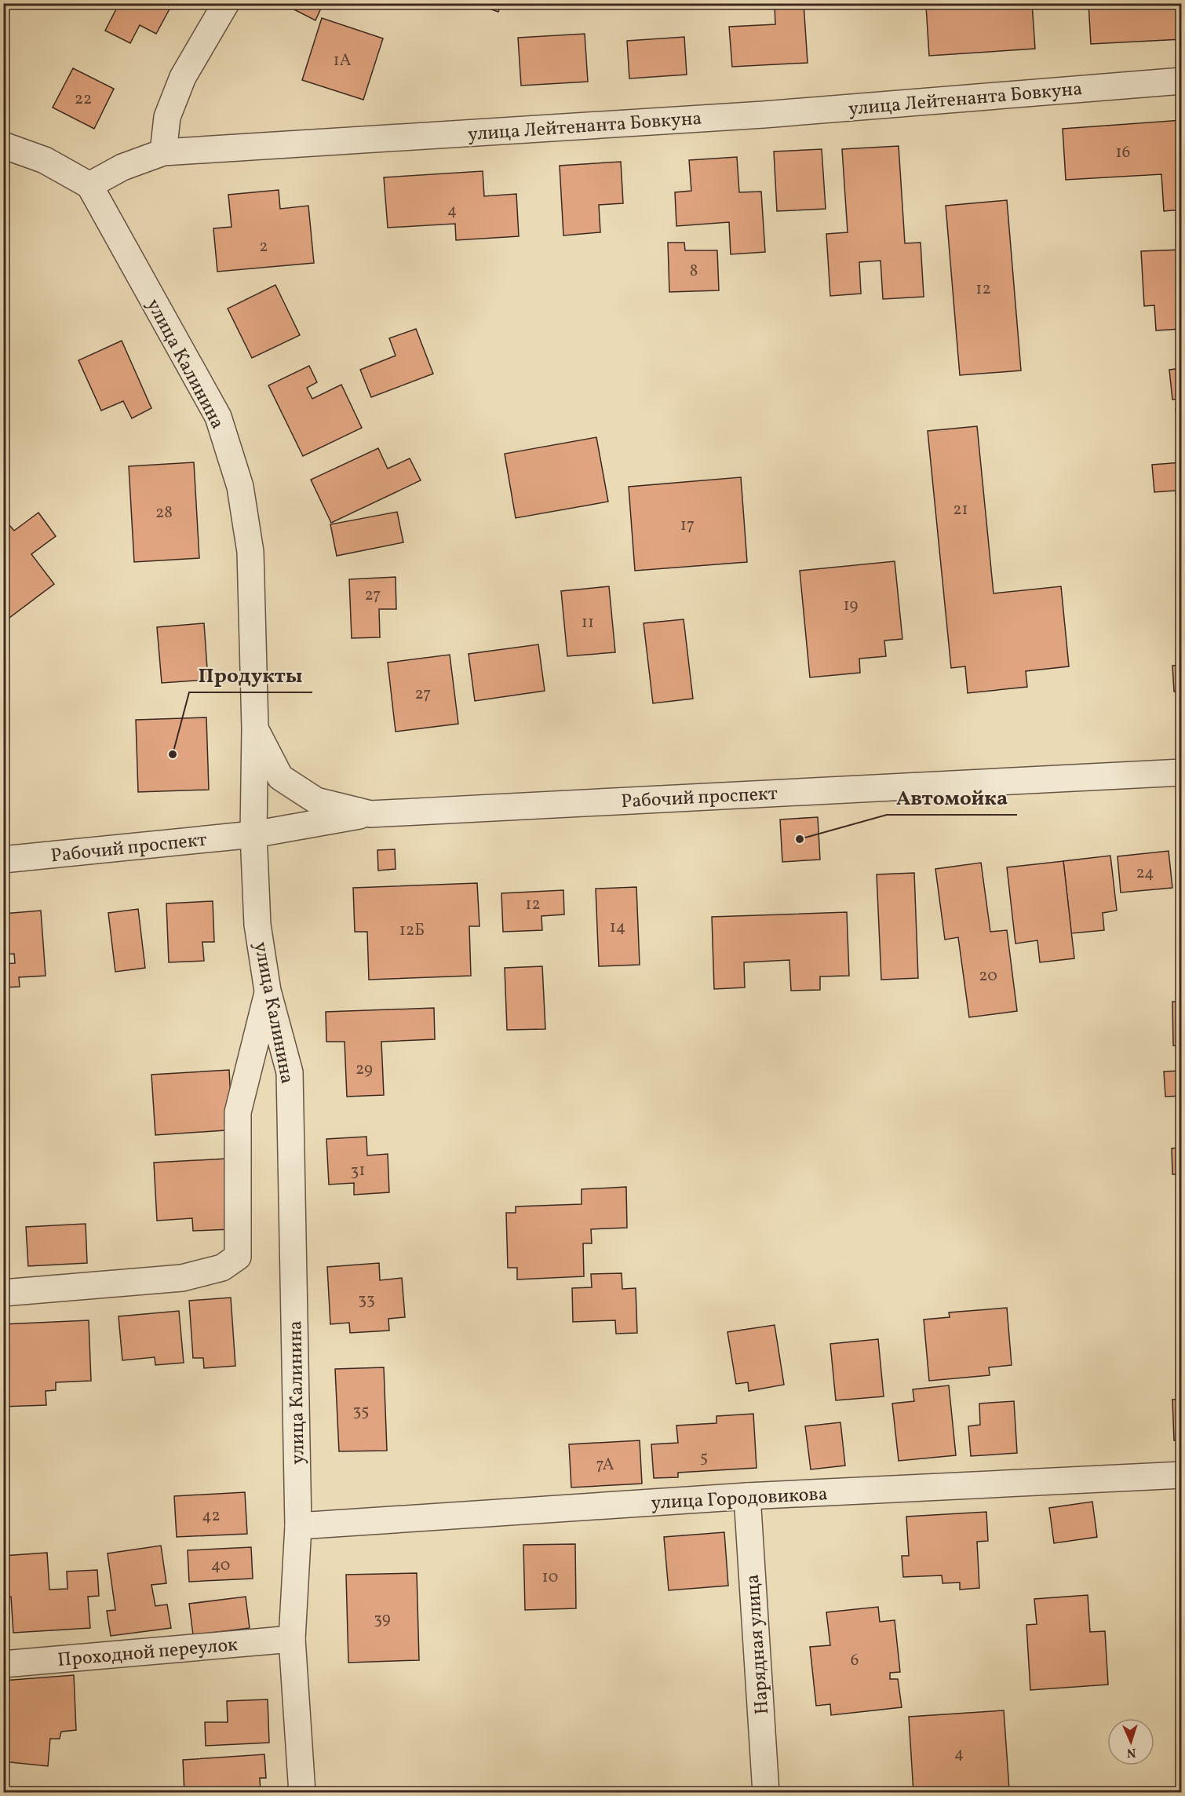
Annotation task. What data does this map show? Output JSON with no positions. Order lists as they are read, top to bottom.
{
  "streets": {
    "street": [
      "улица Лейтенанта Бовкуна",
      "улица Калинина",
      "Рабочий проспект",
      "улица Городовикова",
      "Нарядная улица",
      "Проходной переулок"
    ]
  },
  "crossings": [
    ["улица Лейтенанта Бовкуна", "улица Калинина"],
    ["улица Калинина", "Рабочий проспект"],
    ["улица Калинина", "улица Городовикова"],
    ["улица Калинина", "Проходной переулок"],
    ["улица Городовикова", "Нарядная улица"]
  ],
  "places": ["Продукты", "Автомойка"],
  "house_numbers": [
    "1А",
    "22",
    "16",
    "4",
    "2",
    "8",
    "12",
    "21",
    "28",
    "17",
    "27",
    "19",
    "11",
    "27",
    "24",
    "12",
    "14",
    "12Б",
    "20",
    "29",
    "31",
    "33",
    "35",
    "5",
    "7А",
    "42",
    "40",
    "10",
    "39",
    "6",
    "4"
  ],
  "north": "bottom"
}
